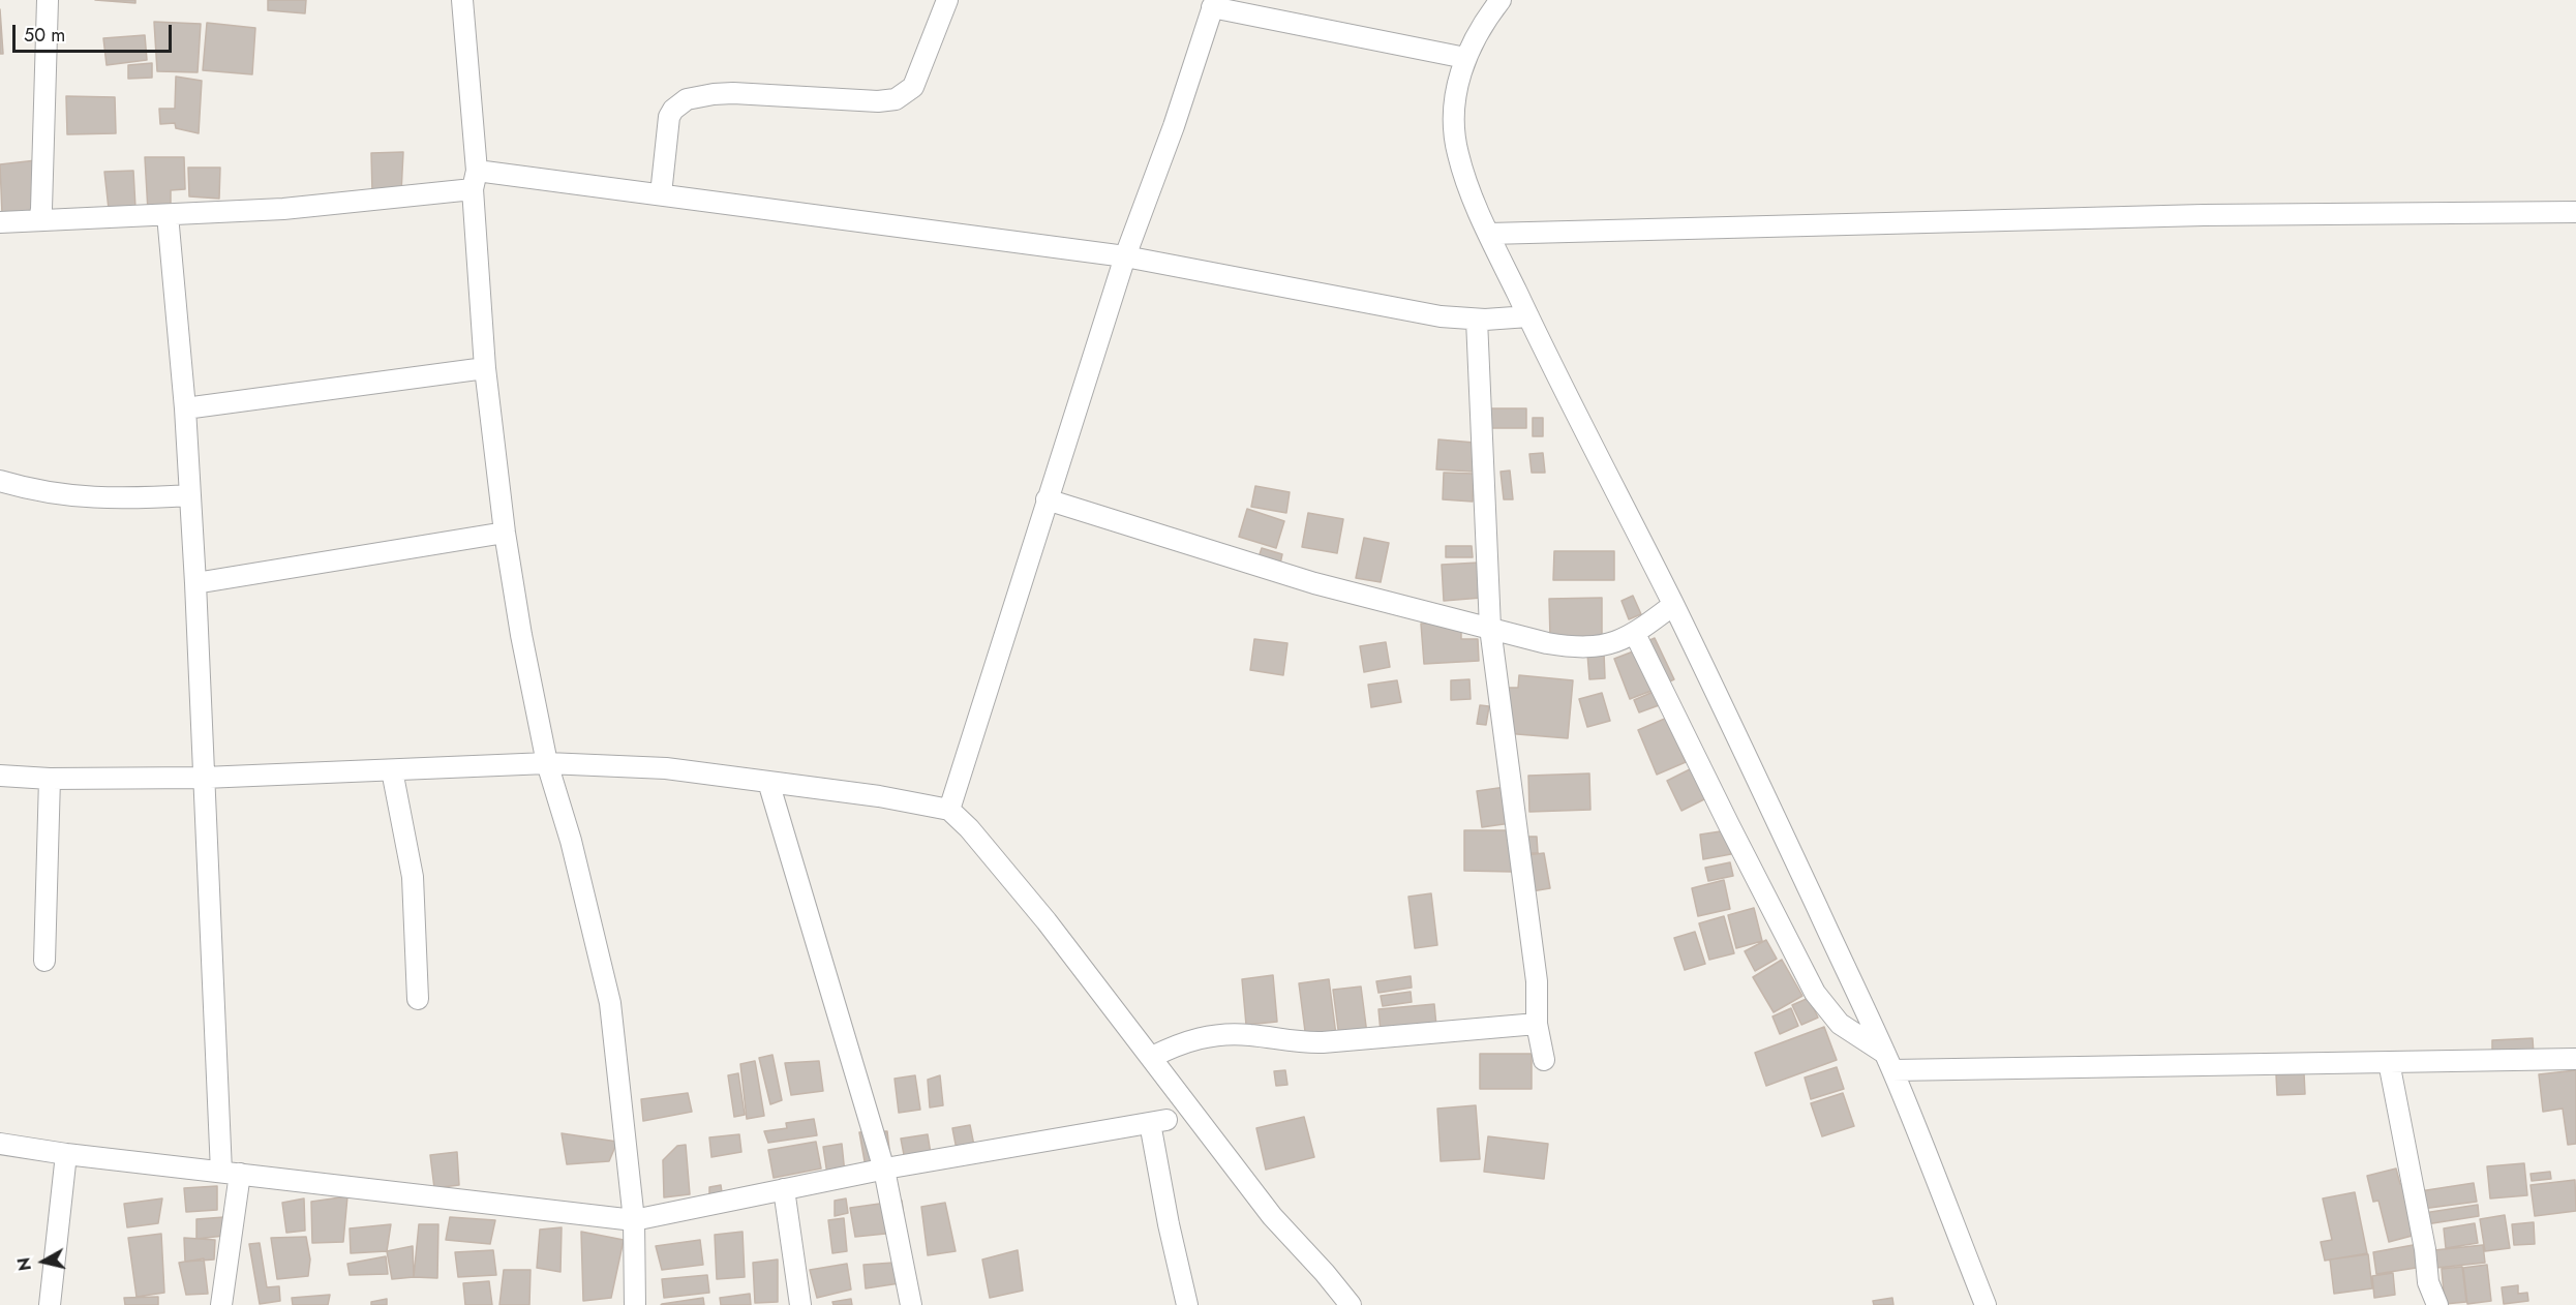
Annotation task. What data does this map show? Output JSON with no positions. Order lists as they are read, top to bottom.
{
  "scale_bar": "50 m",
  "north": "left"
}
